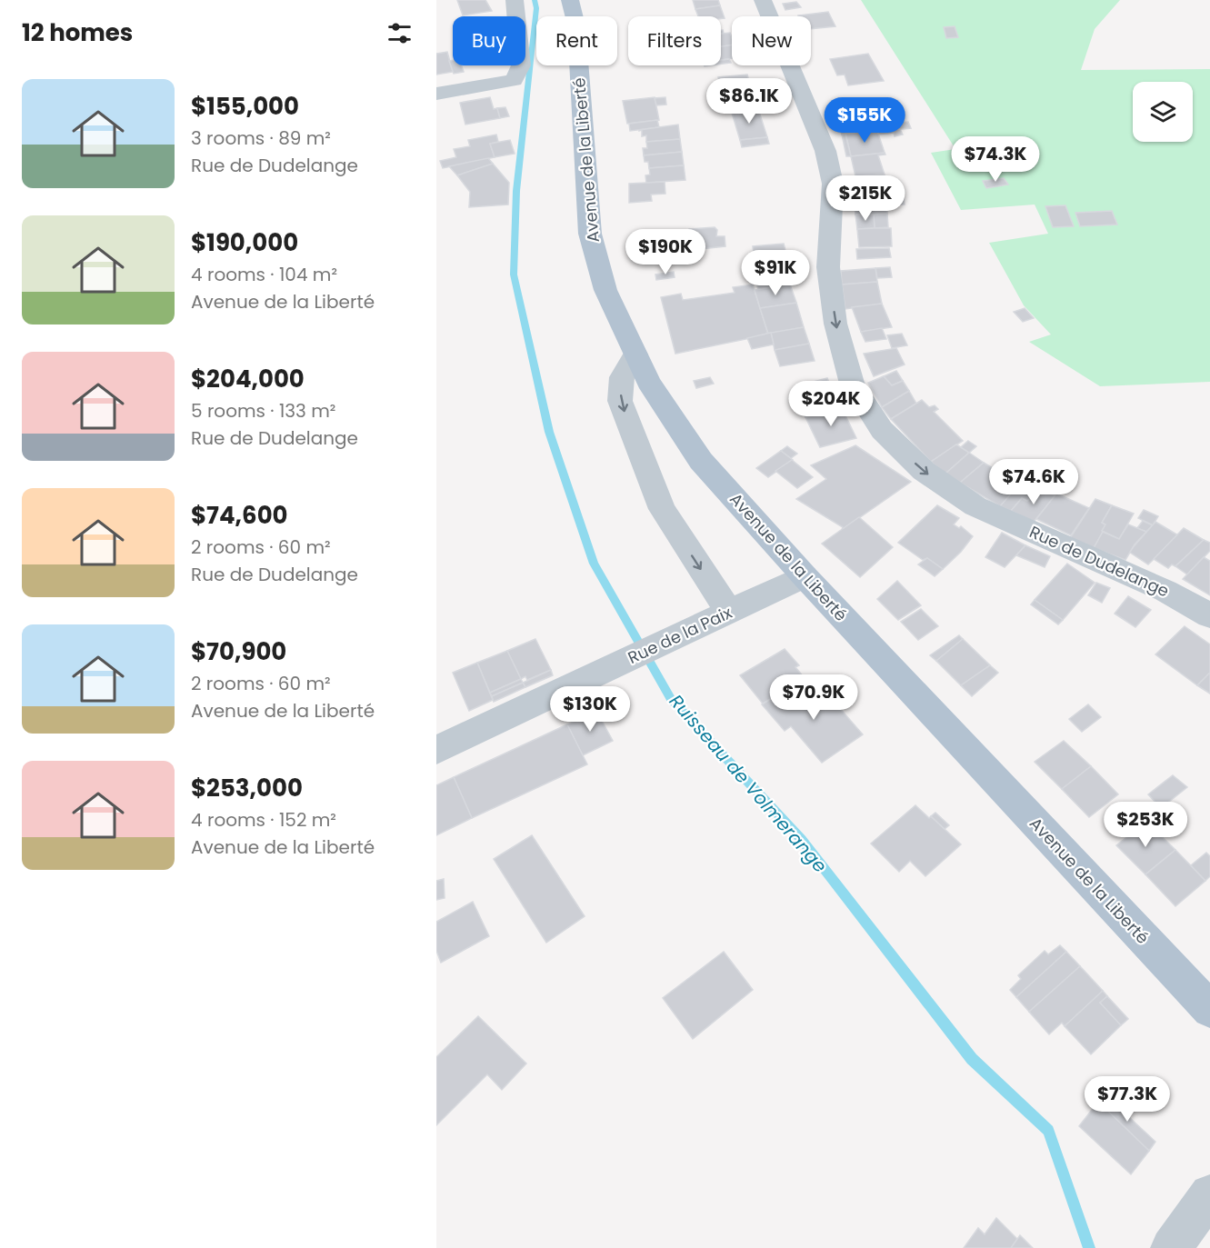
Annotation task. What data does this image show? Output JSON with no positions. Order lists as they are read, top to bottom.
{
  "streets": {
    "main road": ["Avenue de la Liberté"],
    "street": ["Rue de Dudelange", "Rue de la Paix"]
  },
  "crossings": [
    ["Avenue de la Liberté", "Rue de la Paix"]
  ],
  "water": ["Ruisseau de Volmerange"],
  "page": {
    "heading": "12 homes",
    "chip": [
      "Buy",
      "Rent",
      "Filters",
      "New"
    ],
    "list": [
      {
        "name": "$155,000",
        "note": "3 rooms · 89 m² · Rue de Dudelange"
      },
      {
        "name": "$190,000",
        "note": "4 rooms · 104 m² · Avenue de la Liberté"
      },
      {
        "name": "$204,000",
        "note": "5 rooms · 133 m² · Rue de Dudelange"
      },
      {
        "name": "$74,600",
        "note": "2 rooms · 60 m² · Rue de Dudelange"
      },
      {
        "name": "$70,900",
        "note": "2 rooms · 60 m² · Avenue de la Liberté"
      },
      {
        "name": "$253,000",
        "note": "4 rooms · 152 m² · Avenue de la Liberté"
      }
    ],
    "price": [
      "$86.1K",
      "$155K",
      "$74.3K",
      "$215K",
      "$190K",
      "$91K",
      "$204K",
      "$74.6K",
      "$70.9K",
      "$130K",
      "$253K",
      "$77.3K"
    ]
  }
}
